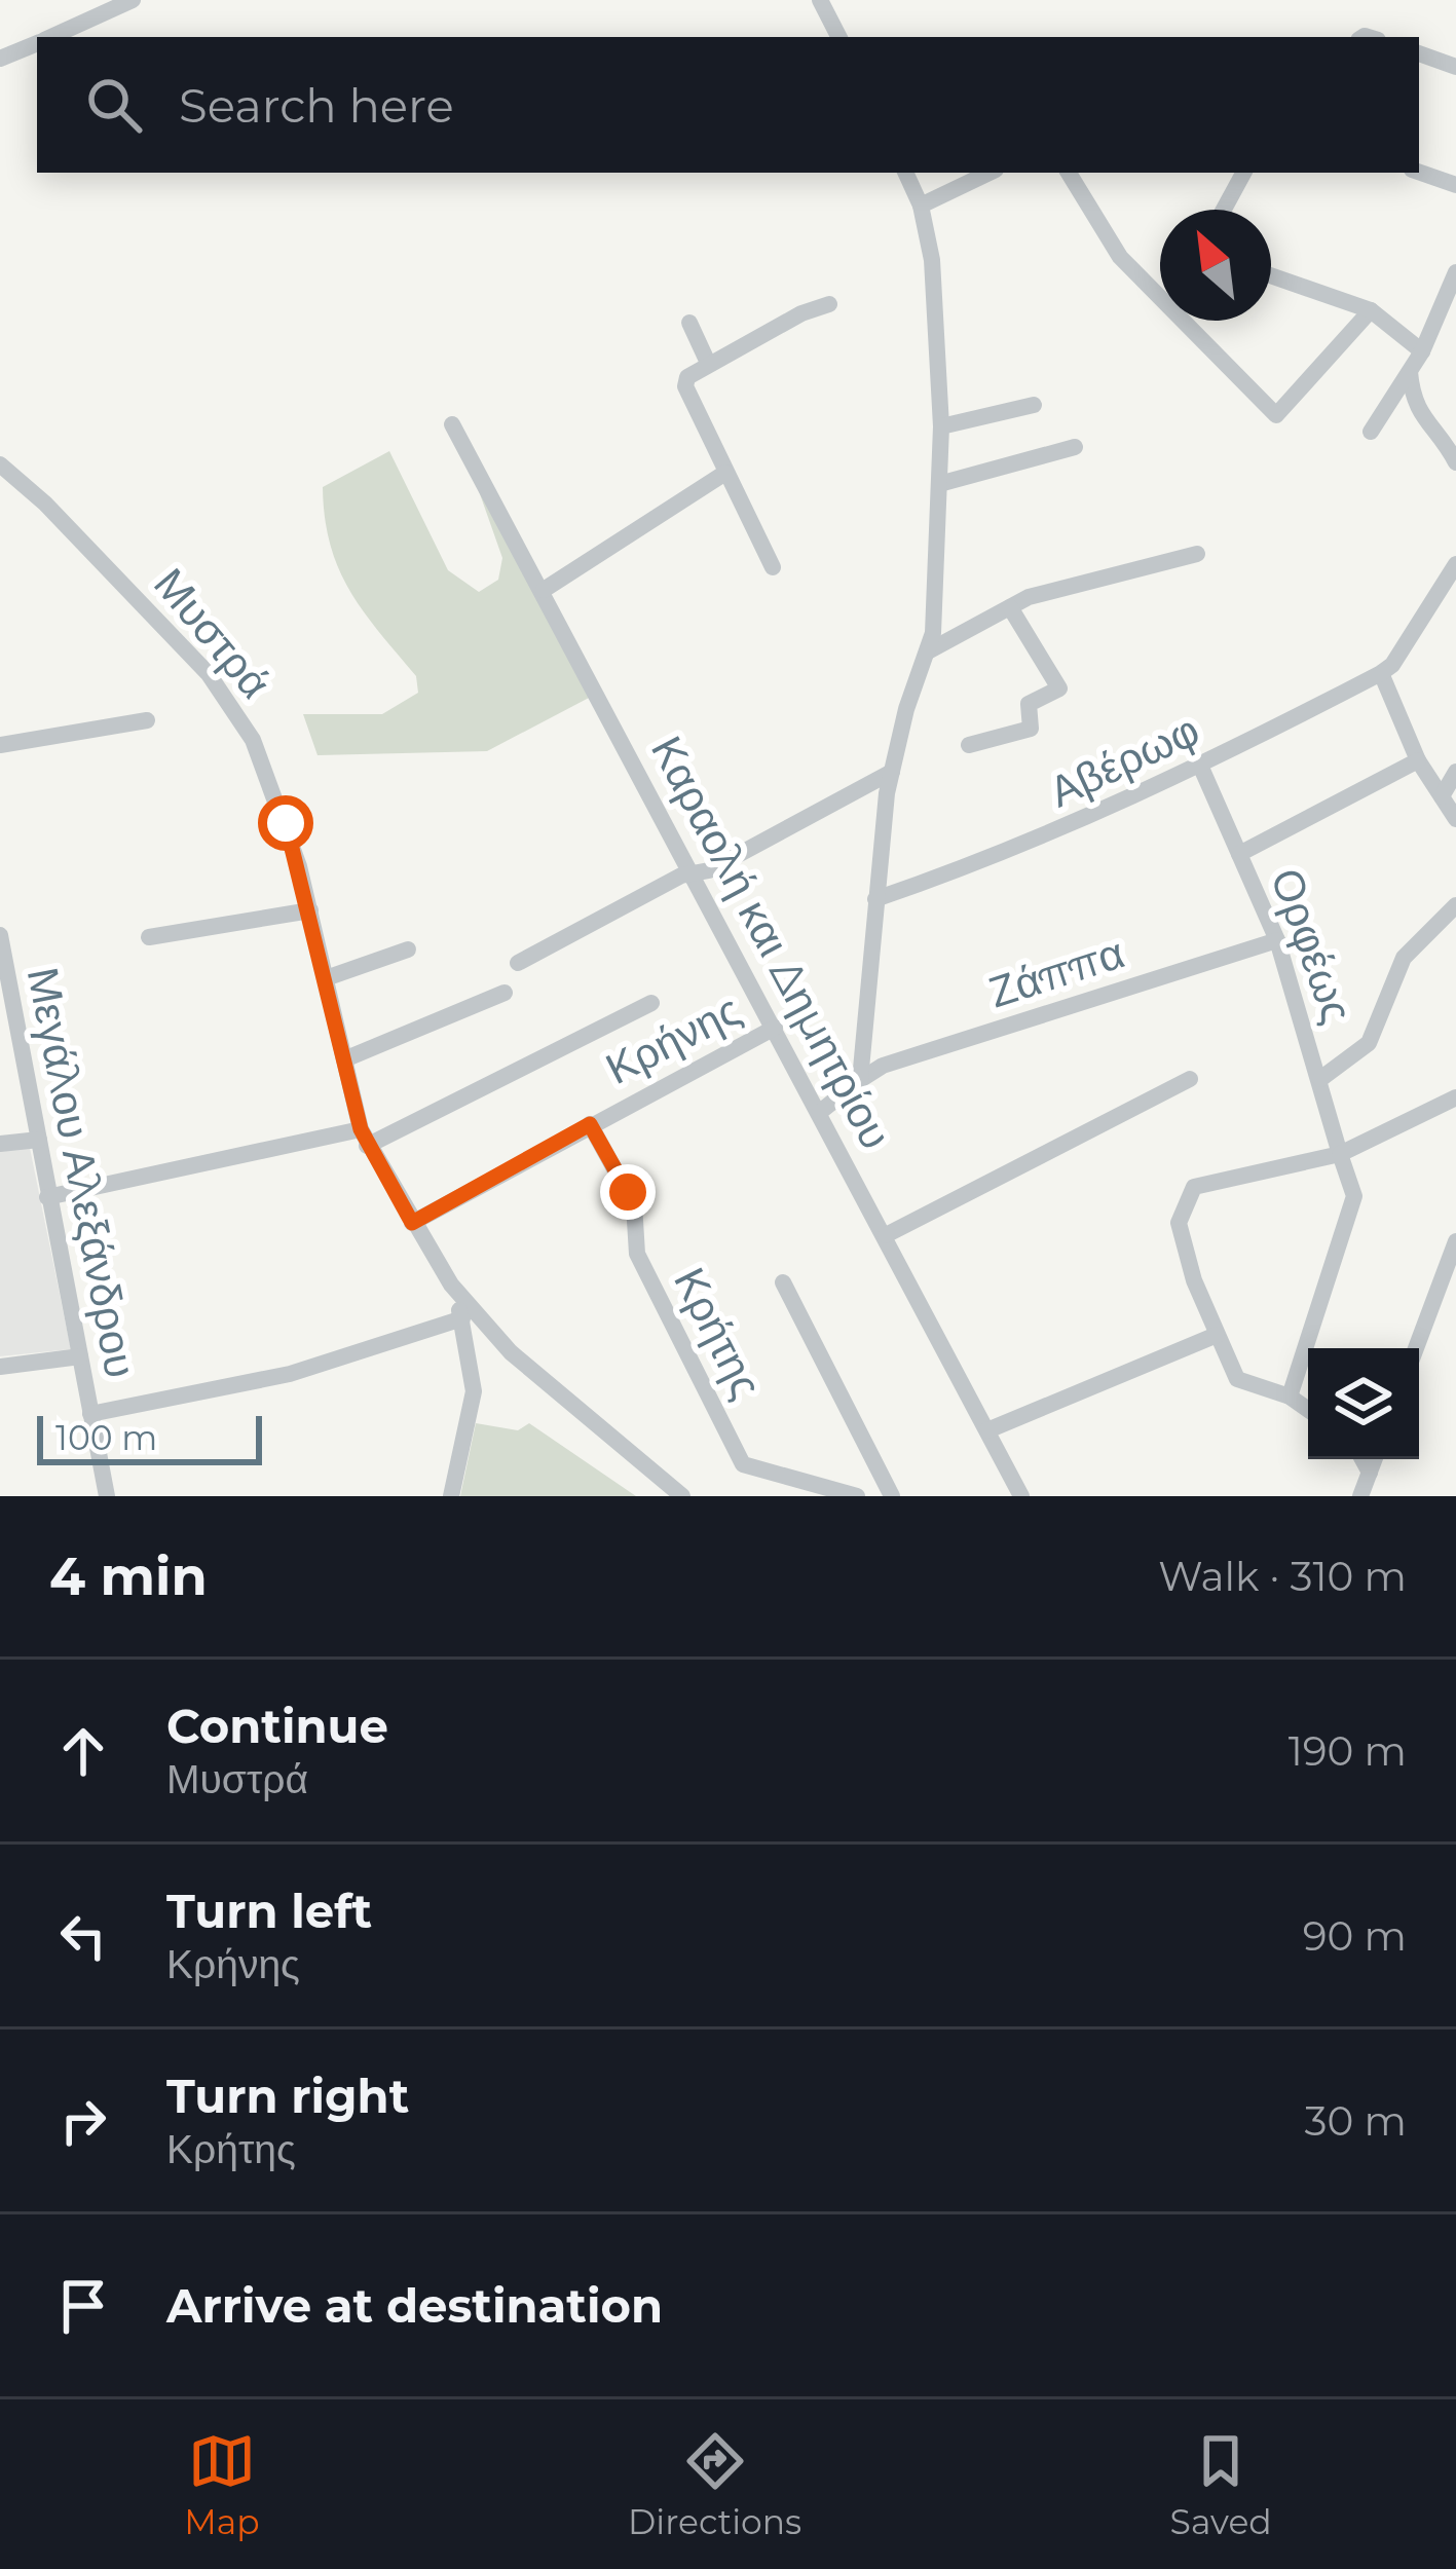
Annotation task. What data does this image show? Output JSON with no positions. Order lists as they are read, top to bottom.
{
  "streets": {
    "street": [
      "Μυστρά",
      "Αβέρωφ",
      "Καραολή και Δημητρίου",
      "Ορφέως",
      "Ζάππα",
      "Κρήνης",
      "Μεγάλου Αλεξάνδρου",
      "Κρήτης"
    ]
  },
  "crossings": [
    ["Μυστρά", "Κρήνης"],
    ["Αβέρωφ", "Ορφέως"],
    ["Καραολή και Δημητρίου", "Ζάππα"],
    ["Καραολή και Δημητρίου", "Κρήνης"],
    ["Ορφέως", "Ζάππα"],
    ["Κρήνης", "Κρήτης"]
  ],
  "scale_bar": "100 m",
  "north": "top left",
  "page": {
    "search": "Search here",
    "scale": "100 m",
    "heading": ["4 min", "Walk · 310 m"],
    "list": [
      ["Continue", "Μυστρά", "190 m"],
      ["Turn left", "Κρήνης", "90 m"],
      ["Turn right", "Κρήτης", "30 m"],
      "Arrive at destination"
    ],
    "nav": ["Map", "Directions", "Saved"]
  }
}
